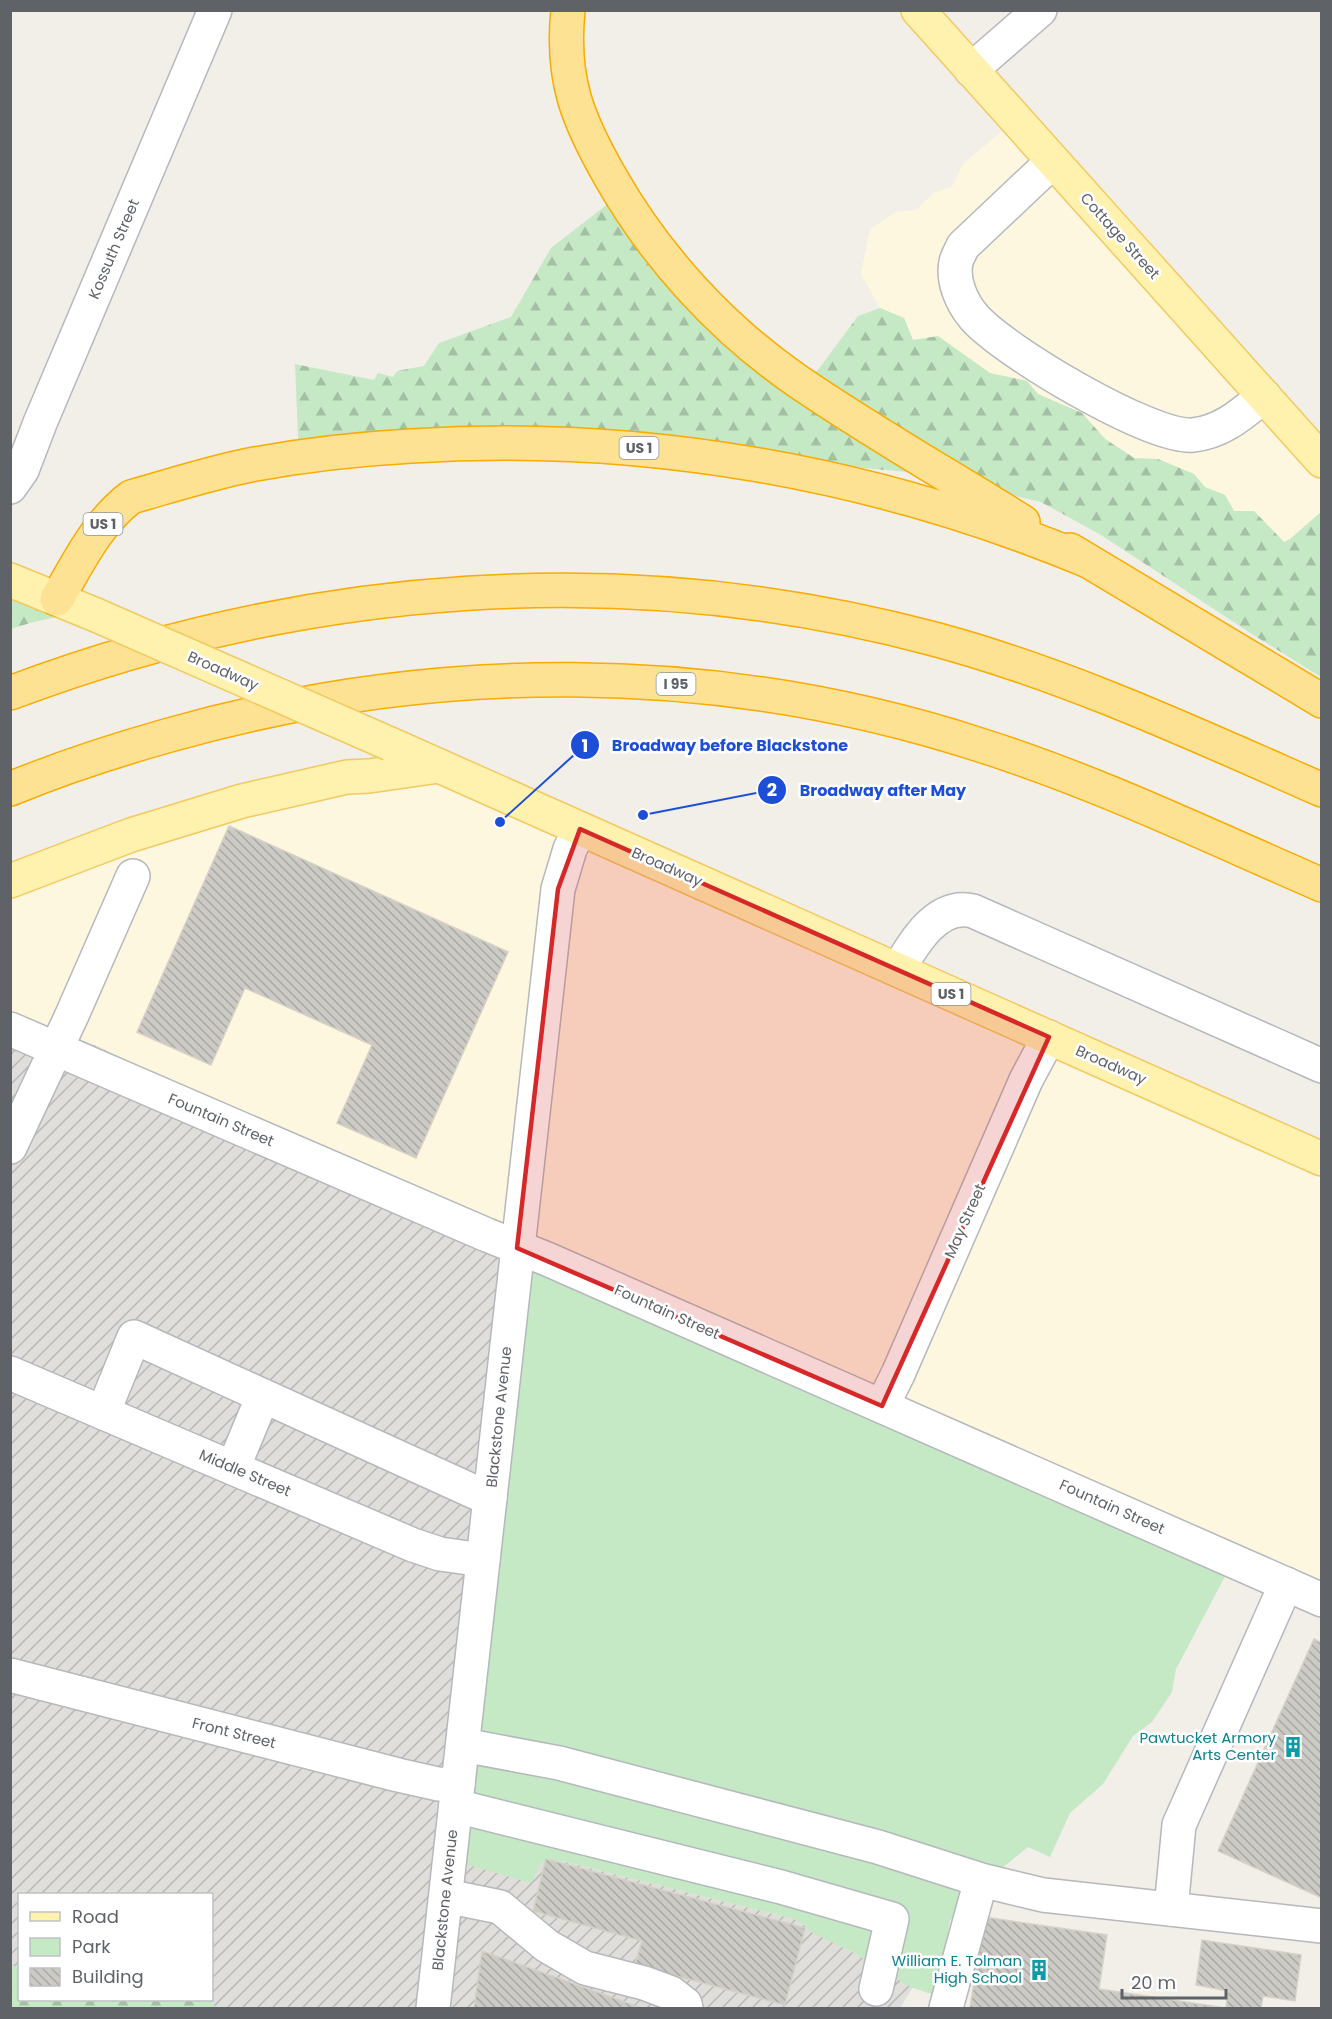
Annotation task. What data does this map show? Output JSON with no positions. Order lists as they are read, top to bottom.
{
  "streets": {
    "highway": ["US 1", "I 95"],
    "main road": ["Cottage Street", "Broadway"],
    "street": [
      "Kossuth Street",
      "Fountain Street",
      "May Street",
      "Blackstone Avenue",
      "Middle Street",
      "Front Street"
    ]
  },
  "crossings": [
    ["US 1", "Broadway"],
    ["Broadway", "May Street"],
    ["Broadway", "Blackstone Avenue"],
    ["Fountain Street", "May Street"],
    ["Fountain Street", "Blackstone Avenue"],
    ["Blackstone Avenue", "Middle Street"],
    ["Blackstone Avenue", "Front Street"]
  ],
  "places": {
    "other": ["Broadway after May", "Broadway before Blackstone"],
    "building": ["Pawtucket Armory Arts Center", "William E. Tolman High School"]
  },
  "legend": ["Road", "Park", "Building"],
  "scale_bar": "20 m"
}
